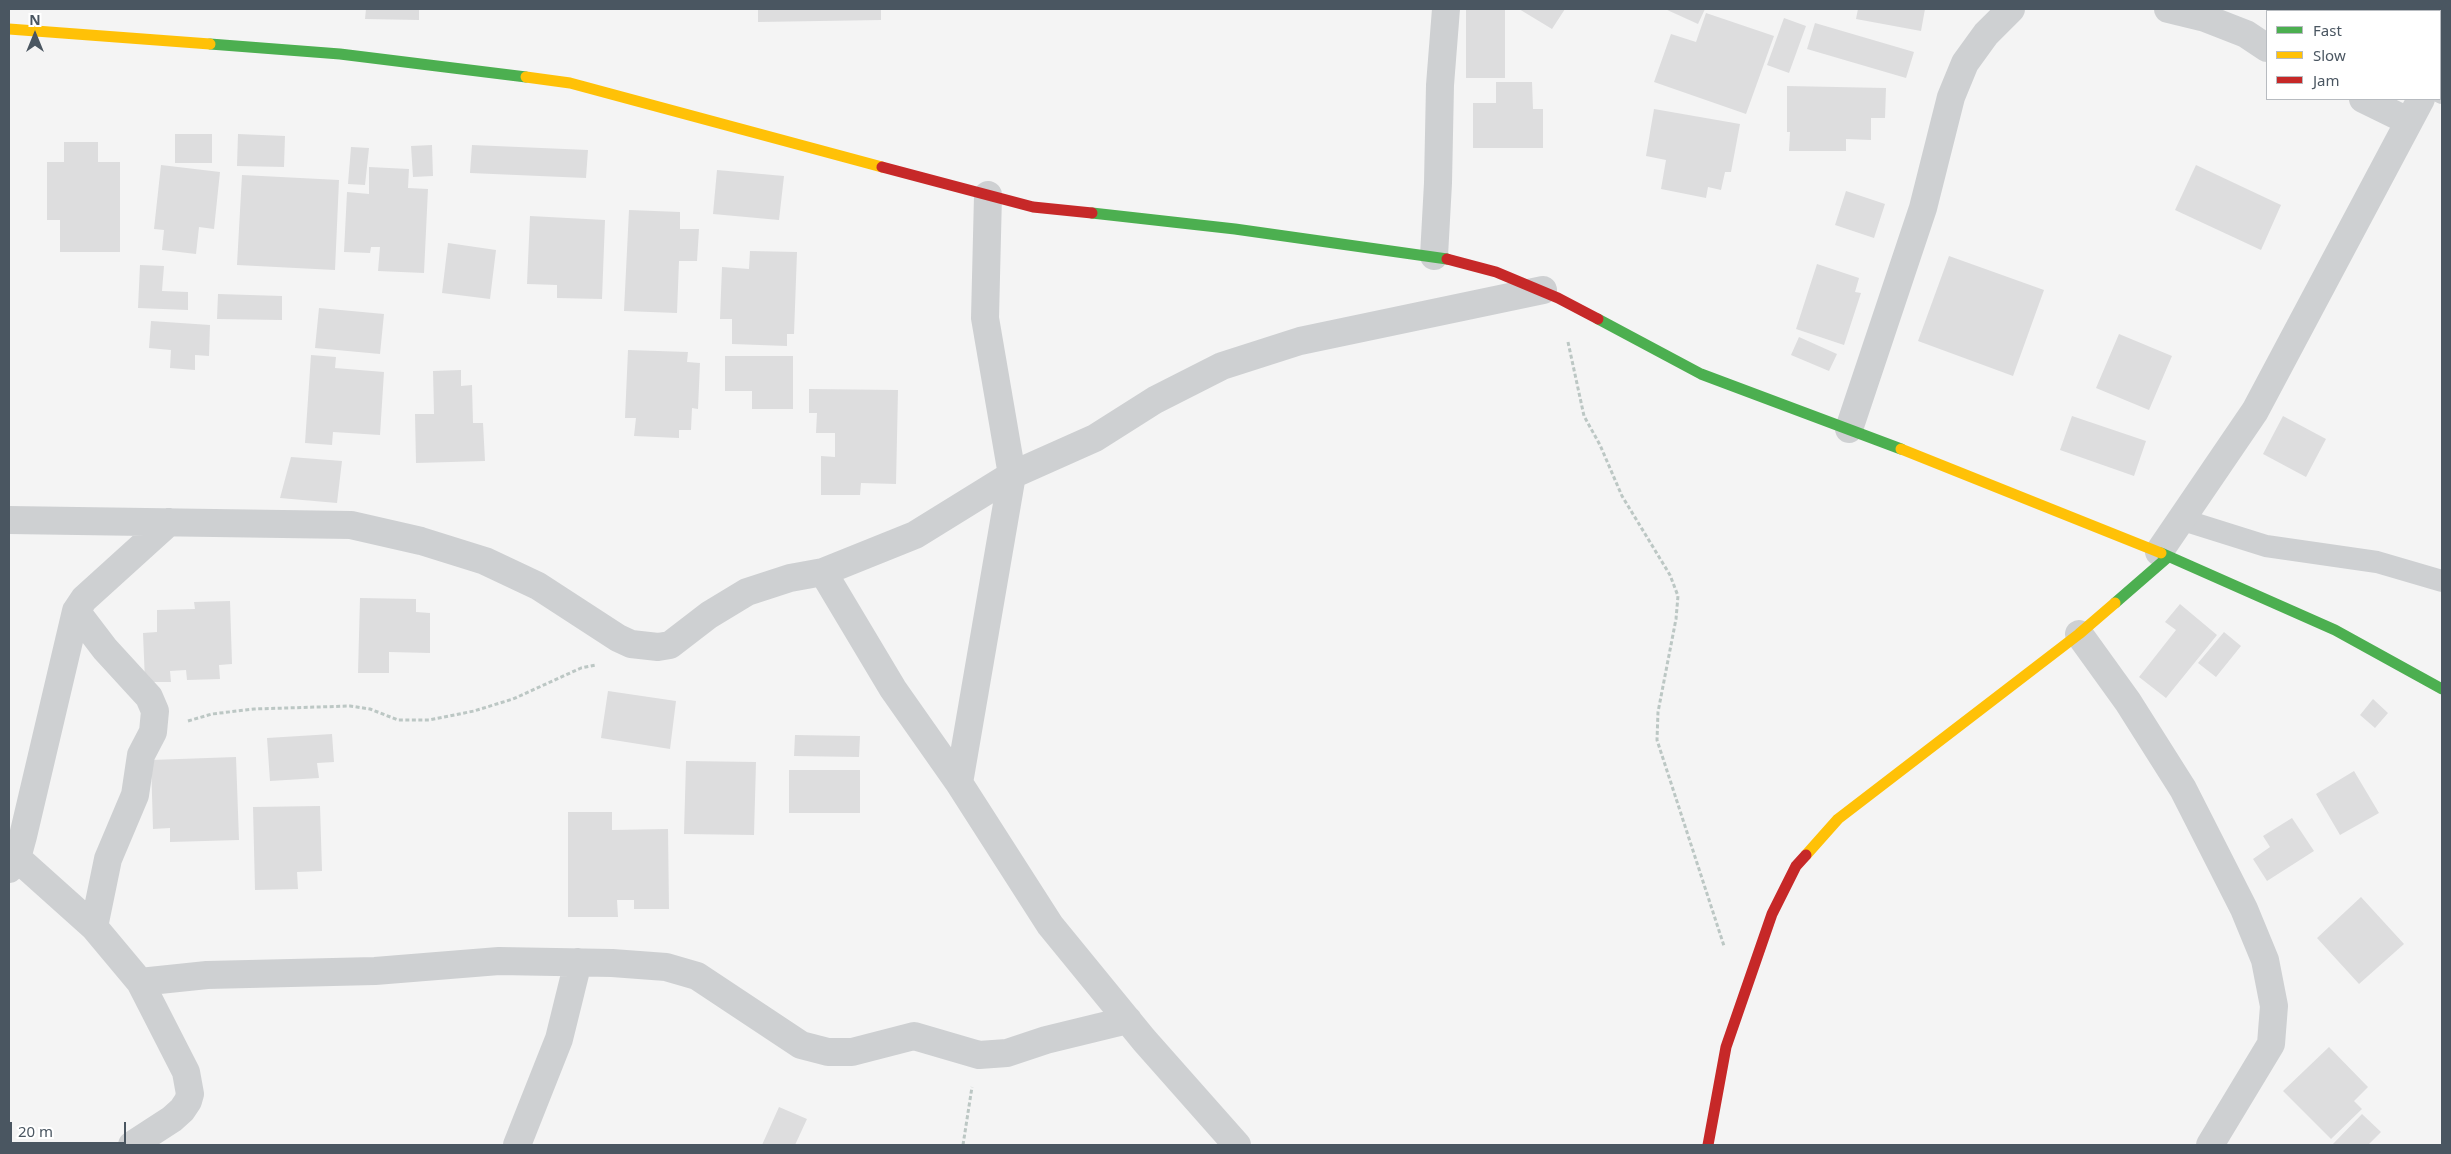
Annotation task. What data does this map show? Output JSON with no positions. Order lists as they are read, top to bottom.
{
  "legend": ["Fast", "Slow", "Jam"],
  "scale_bar": "20 m",
  "north": "top"
}
